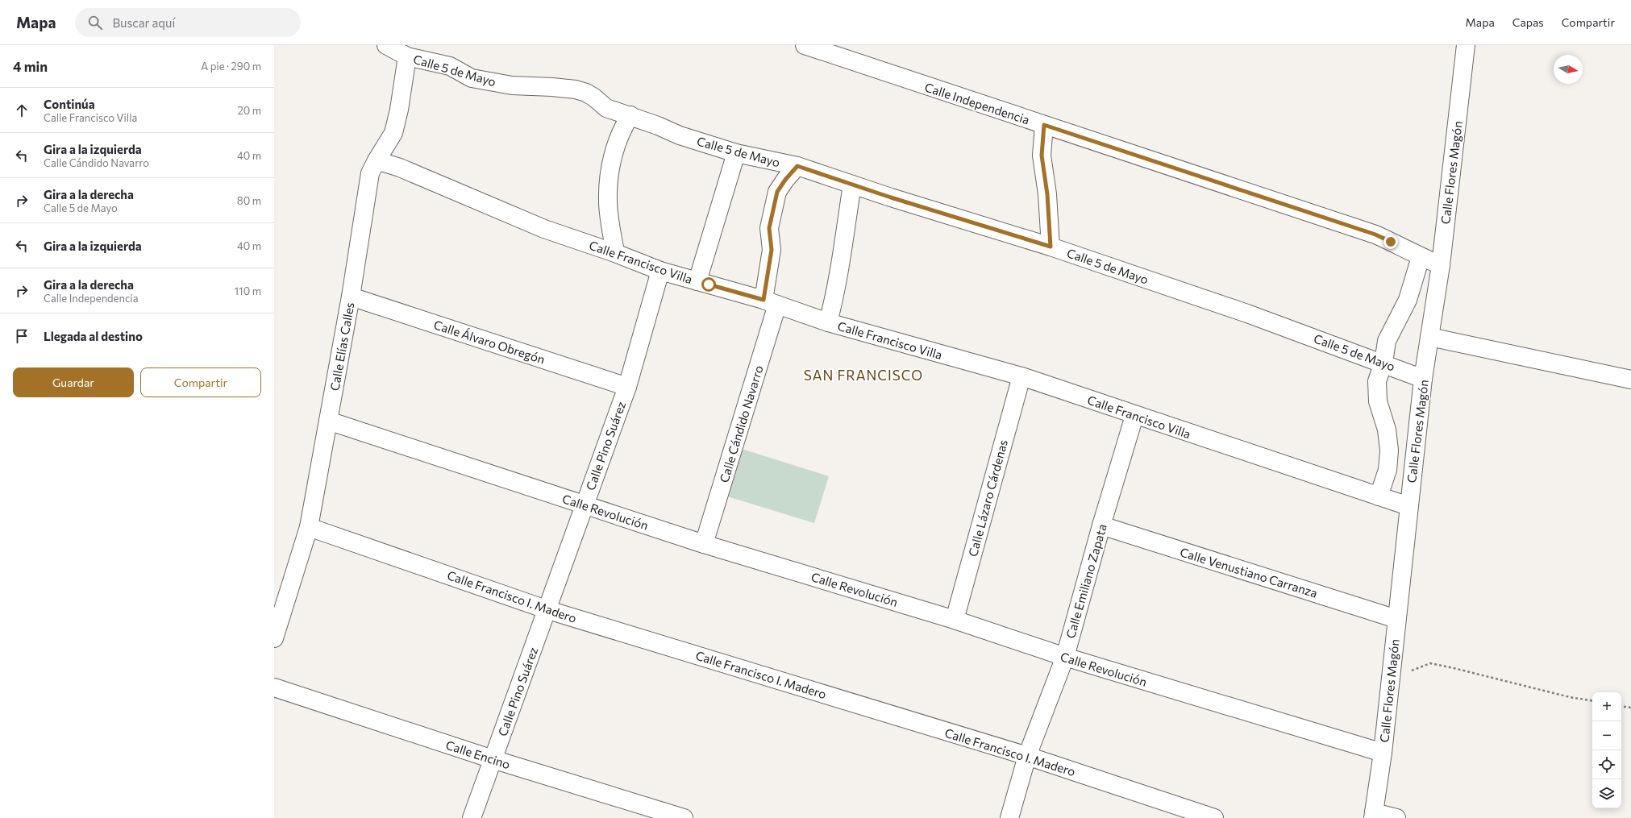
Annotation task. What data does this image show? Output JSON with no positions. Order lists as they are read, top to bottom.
{
  "streets": {
    "street": [
      "Calle 5 de Mayo",
      "Calle Independencia",
      "Calle Flores Magón",
      "Calle Francisco Villa",
      "Calle Álvaro Obregón",
      "Calle Elías Calles",
      "Calle Cándido Navarro",
      "Calle Pino Suárez",
      "Calle Lázaro Cárdenas",
      "Calle Revolución",
      "Calle Venustiano Carranza",
      "Calle Emiliano Zapata",
      "Calle Francisco I. Madero",
      "Calle Encino"
    ]
  },
  "crossings": [
    ["Calle 5 de Mayo", "Calle Flores Magón"],
    ["Calle 5 de Mayo", "Calle Elías Calles"],
    ["Calle 5 de Mayo", "Calle Cándido Navarro"],
    ["Calle Independencia", "Calle Flores Magón"],
    ["Calle Flores Magón", "Calle Francisco Villa"],
    ["Calle Flores Magón", "Calle Revolución"],
    ["Calle Flores Magón", "Calle Venustiano Carranza"],
    ["Calle Francisco Villa", "Calle Elías Calles"],
    ["Calle Francisco Villa", "Calle Cándido Navarro"],
    ["Calle Francisco Villa", "Calle Pino Suárez"],
    ["Calle Francisco Villa", "Calle Lázaro Cárdenas"],
    ["Calle Francisco Villa", "Calle Emiliano Zapata"],
    ["Calle Álvaro Obregón", "Calle Elías Calles"],
    ["Calle Álvaro Obregón", "Calle Pino Suárez"],
    ["Calle Elías Calles", "Calle Revolución"],
    ["Calle Elías Calles", "Calle Francisco I. Madero"],
    ["Calle Cándido Navarro", "Calle Revolución"],
    ["Calle Pino Suárez", "Calle Revolución"],
    ["Calle Pino Suárez", "Calle Francisco I. Madero"],
    ["Calle Pino Suárez", "Calle Encino"],
    ["Calle Lázaro Cárdenas", "Calle Revolución"],
    ["Calle Revolución", "Calle Emiliano Zapata"],
    ["Calle Venustiano Carranza", "Calle Emiliano Zapata"],
    ["Calle Emiliano Zapata", "Calle Francisco I. Madero"]
  ],
  "districts": ["SAN FRANCISCO"],
  "north": "right",
  "page": {
    "header": "Mapa",
    "search": "Buscar aquí",
    "nav": ["Mapa", "Capas", "Compartir"],
    "heading": ["4 min", "A pie · 290 m"],
    "list": [
      ["Continúa", "Calle Francisco Villa", "20 m"],
      ["Gira a la izquierda", "Calle Cándido Navarro", "40 m"],
      ["Gira a la derecha", "Calle 5 de Mayo", "80 m"],
      ["Gira a la izquierda", "40 m"],
      ["Gira a la derecha", "Calle Independencia", "110 m"],
      "Llegada al destino"
    ],
    "buttons": ["Guardar", "Compartir"],
    "map_buttons": ["+", "−"]
  }
}
